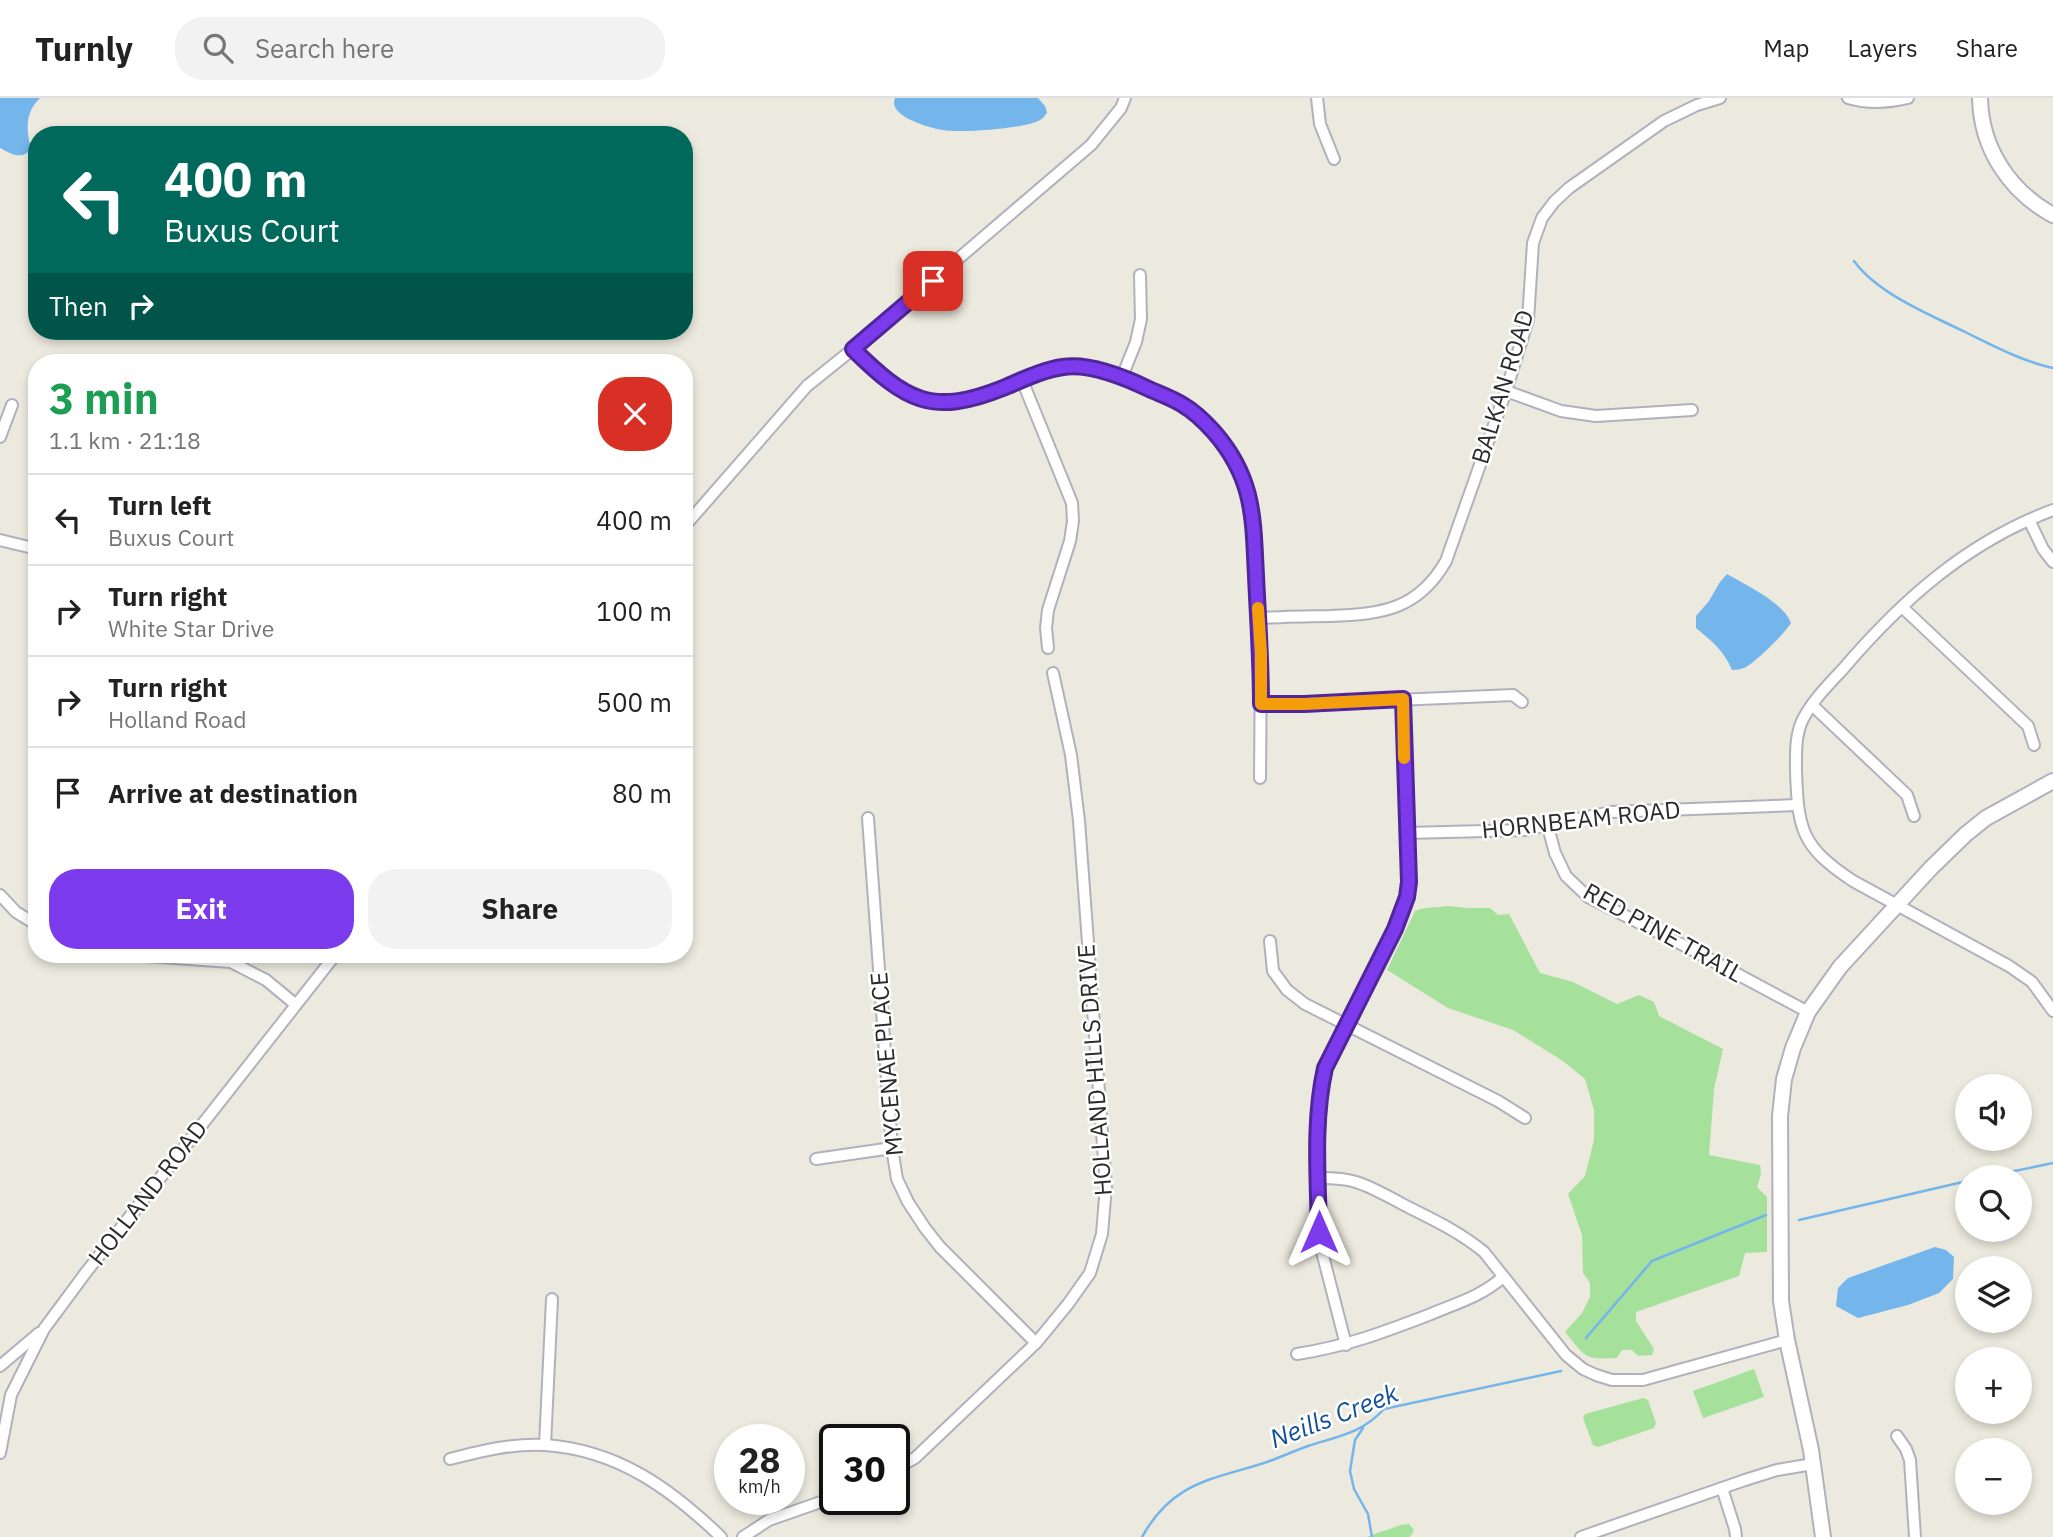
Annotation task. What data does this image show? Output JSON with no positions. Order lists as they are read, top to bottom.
{
  "streets": {
    "street": [
      "BALKAN ROAD",
      "HORNBEAM ROAD",
      "RED PINE TRAIL",
      "MYCENAE PLACE",
      "HOLLAND HILLS DRIVE",
      "HOLLAND ROAD"
    ]
  },
  "crossings": [
    ["HORNBEAM ROAD", "RED PINE TRAIL"],
    ["MYCENAE PLACE", "HOLLAND HILLS DRIVE"]
  ],
  "water": ["Neills Creek"],
  "page": {
    "header": "Turnly",
    "search": "Search here",
    "nav": ["Map", "Layers", "Share"],
    "turn": ["400 m", "Buxus Court"],
    "then": "Then",
    "heading": ["3 min", "1.1 km · 21:18"],
    "list": [
      {
        "name": "Turn left",
        "note": "Buxus Court",
        "value": "400 m"
      },
      {
        "name": "Turn right",
        "note": "White Star Drive",
        "value": "100 m"
      },
      {
        "name": "Turn right",
        "note": "Holland Road",
        "value": "500 m"
      },
      {
        "name": "Arrive at destination",
        "value": "80 m"
      }
    ],
    "buttons": ["Exit", "Share"],
    "map_buttons": ["+", "−"],
    "speed": "28 km/h",
    "limit": "30"
  }
}
